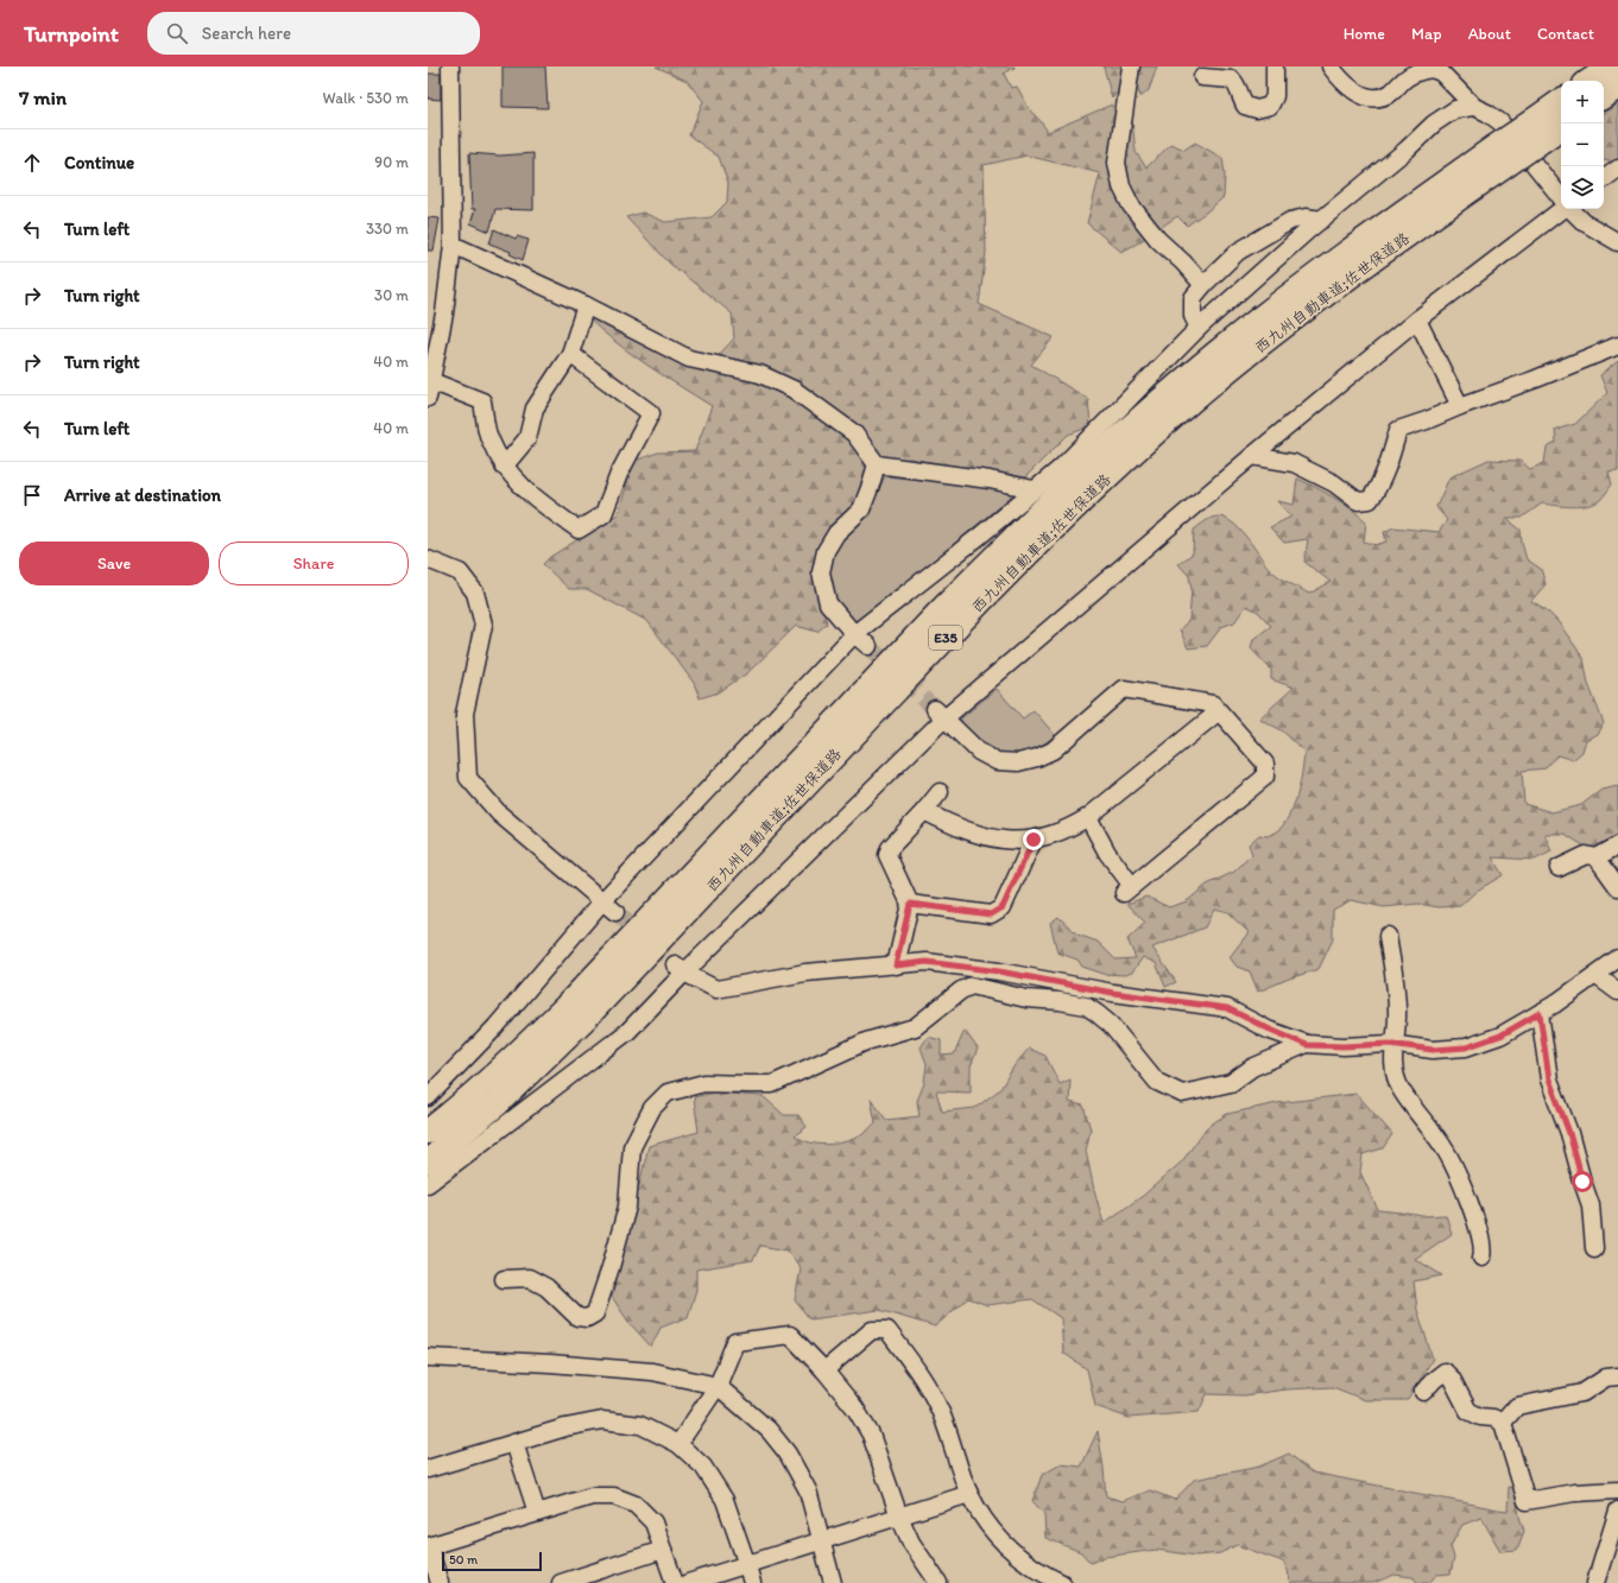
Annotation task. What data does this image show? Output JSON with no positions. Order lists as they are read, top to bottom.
{
  "streets": {
    "highway": ["西九州自動車道;佐世保道路", "E35"]
  },
  "scale_bar": "50 m",
  "page": {
    "header": "Turnpoint",
    "search": "Search here",
    "nav": [
      "Home",
      "Map",
      "About",
      "Contact"
    ],
    "heading": ["7 min", "Walk · 530 m"],
    "map_buttons": ["+", "−"],
    "list": [
      ["Continue", "90 m"],
      ["Turn left", "330 m"],
      ["Turn right", "30 m"],
      ["Turn right", "40 m"],
      ["Turn left", "40 m"],
      "Arrive at destination"
    ],
    "buttons": ["Save", "Share"],
    "scale": "50 m"
  }
}
